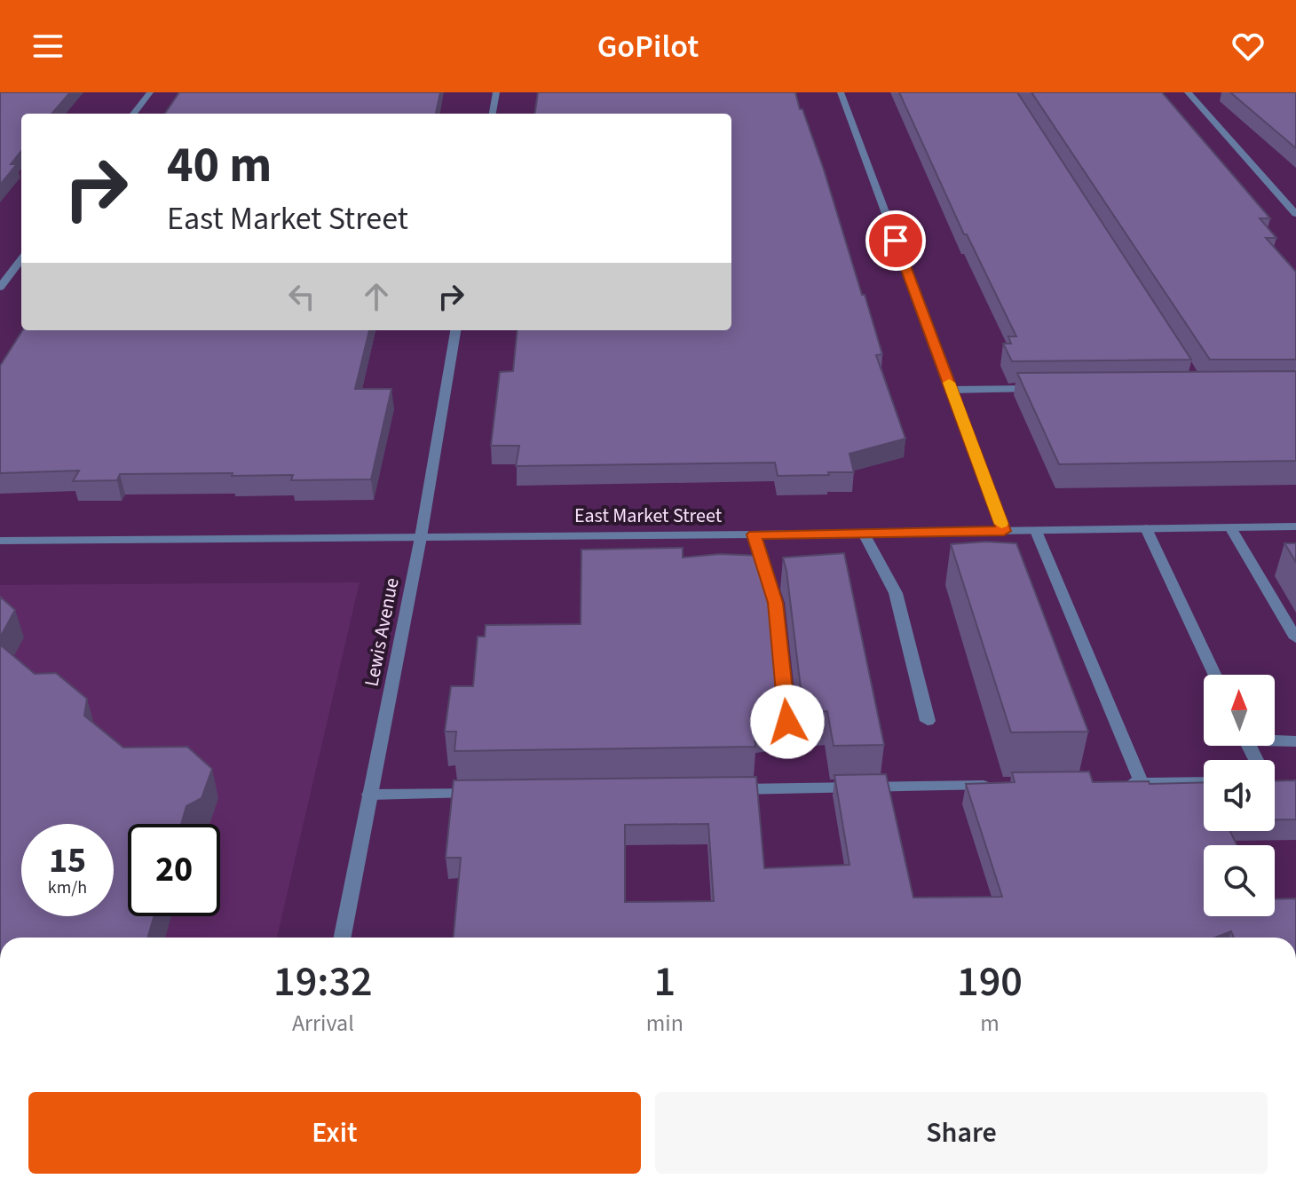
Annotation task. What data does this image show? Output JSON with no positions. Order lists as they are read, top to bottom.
{
  "streets": {
    "street": ["East Market Street", "Lewis Avenue"]
  },
  "crossings": [
    ["East Market Street", "Lewis Avenue"]
  ],
  "north": "top",
  "page": {
    "header": "GoPilot",
    "turn": ["40 m", "East Market Street"],
    "speed": "15 km/h",
    "limit": "20",
    "eta": [
      "19:32",
      "Arrival",
      "1",
      "min",
      "190",
      "m"
    ],
    "buttons": ["Exit", "Share"]
  }
}
